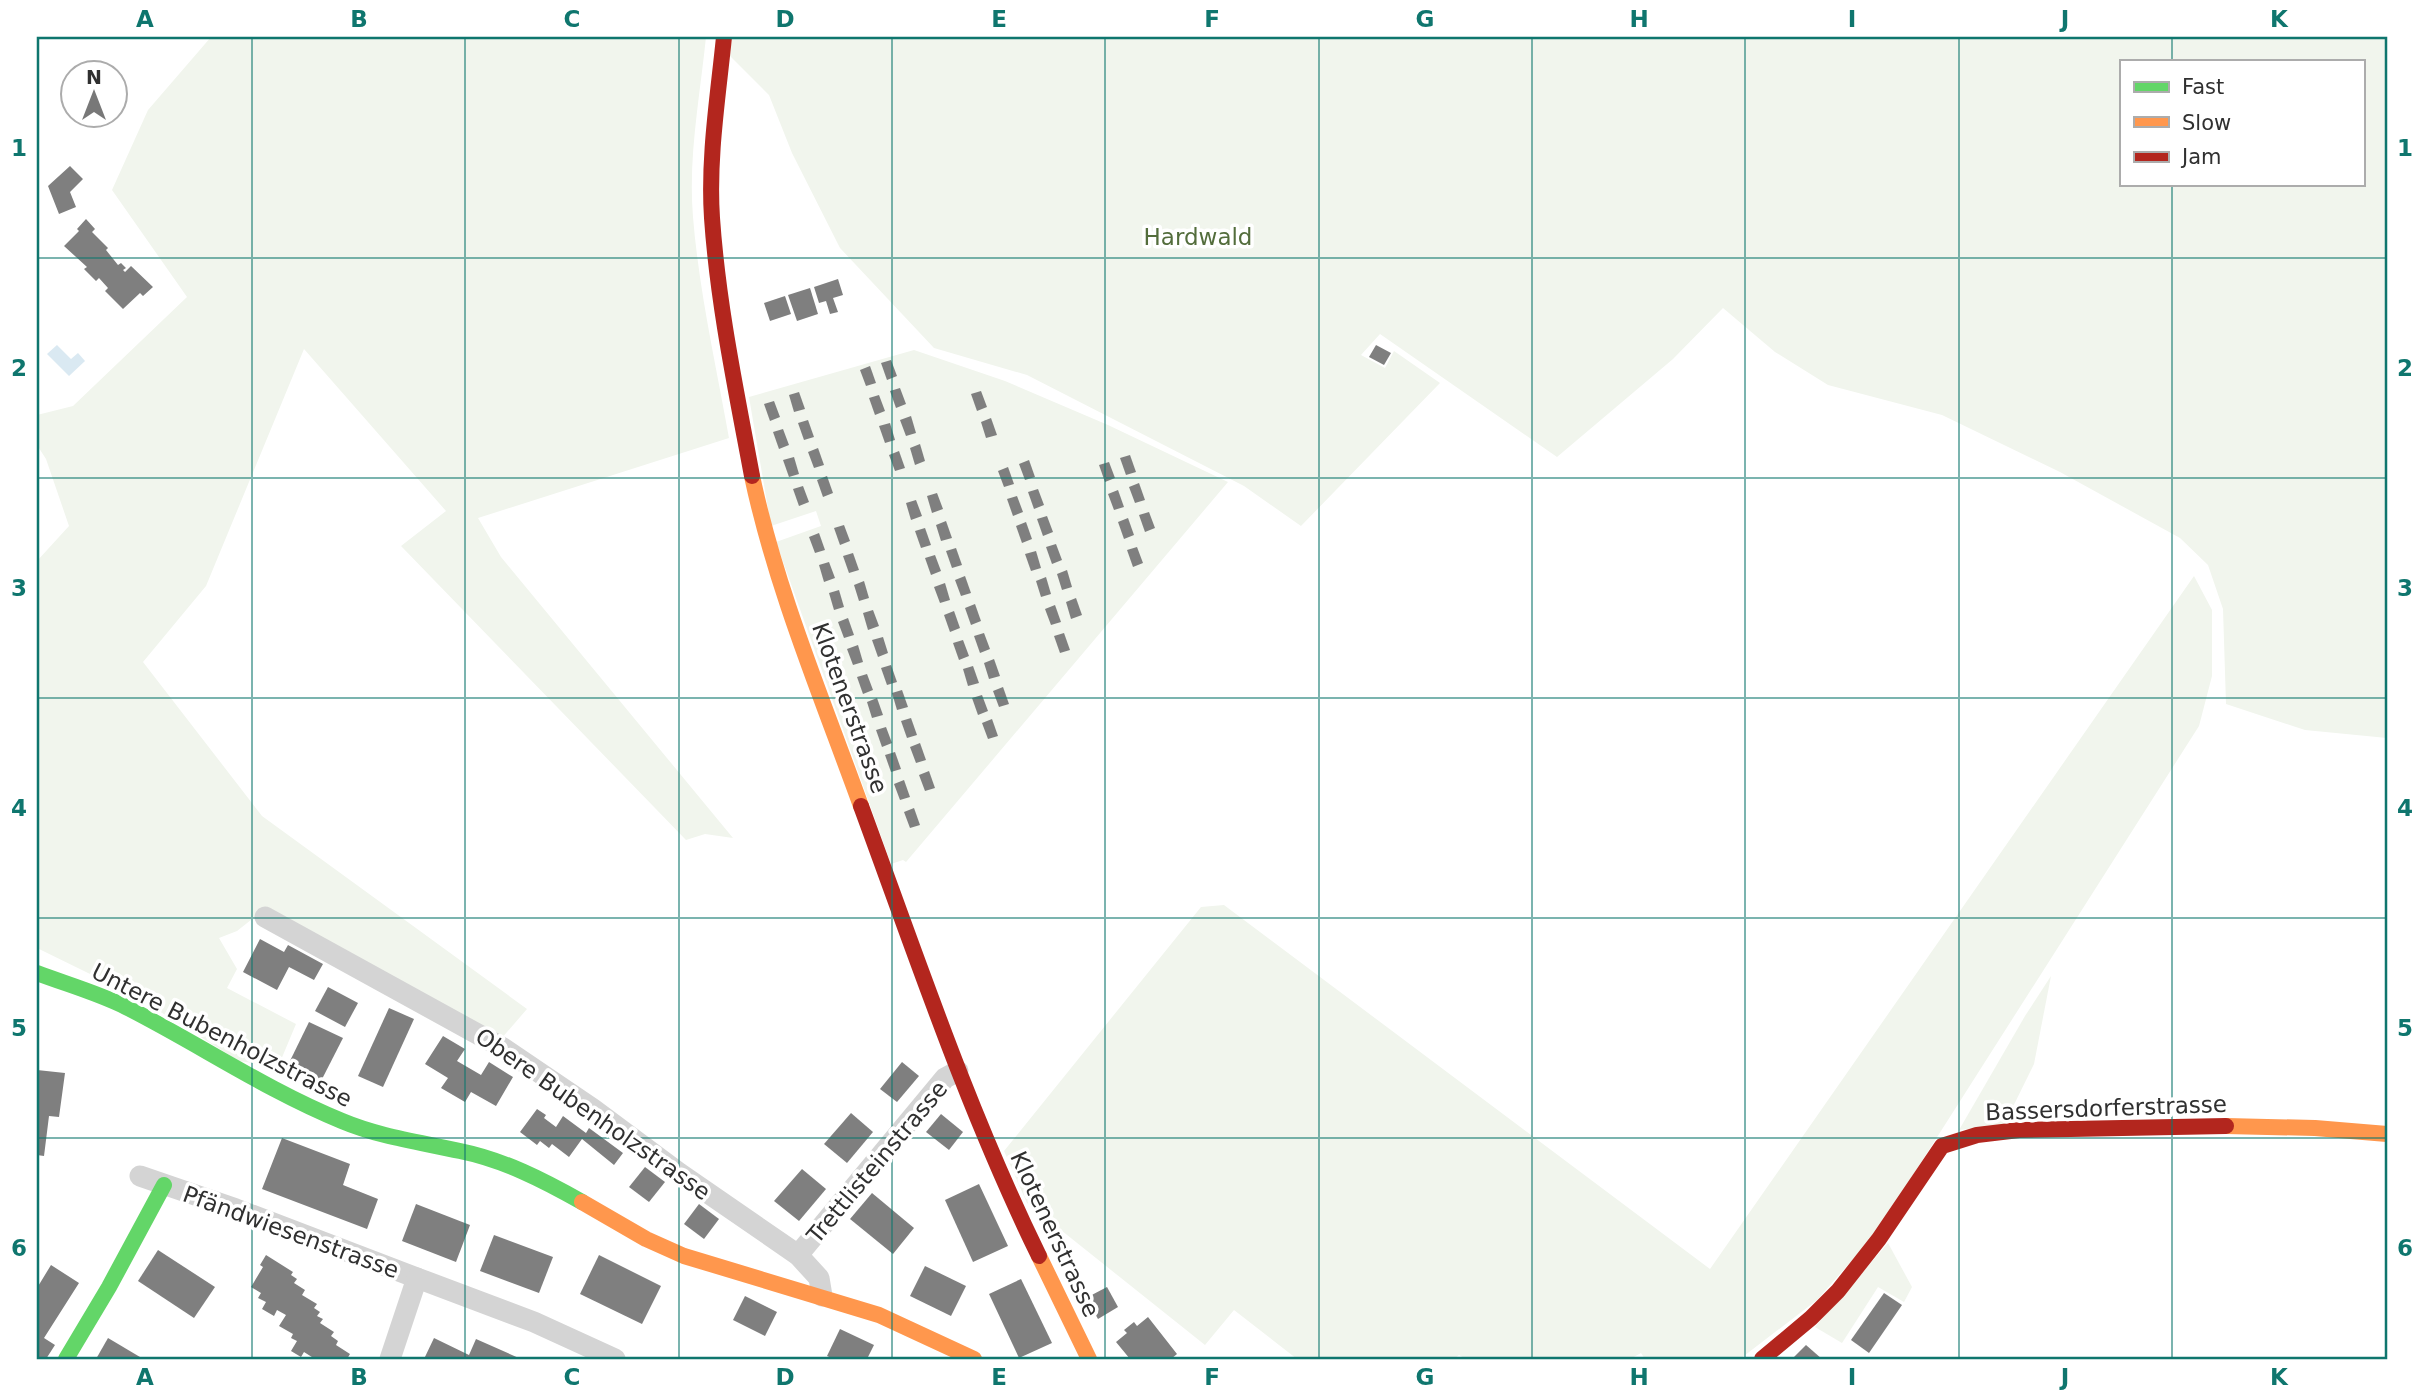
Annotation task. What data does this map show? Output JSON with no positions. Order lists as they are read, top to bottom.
{
  "streets": {
    "street": [
      "Klotenerstrasse",
      "Untere Bubenholzstrasse",
      "Bassersdorferstrasse",
      "Obere Bubenholzstrasse",
      "Trettlisteinstrasse",
      "Pfändwiesenstrasse"
    ]
  },
  "crossings": [
    ["Klotenerstrasse", "Trettlisteinstrasse"],
    ["Untere Bubenholzstrasse", "Obere Bubenholzstrasse"],
    ["Obere Bubenholzstrasse", "Trettlisteinstrasse"]
  ],
  "parks": ["Hardwald"],
  "legend": ["Fast", "Slow", "Jam"],
  "north": "top",
  "grid": {
    "columns": [
      "A",
      "B",
      "C",
      "D",
      "E",
      "F",
      "G",
      "H",
      "I",
      "J",
      "K"
    ],
    "rows": [
      "1",
      "2",
      "3",
      "4",
      "5",
      "6"
    ]
  }
}
